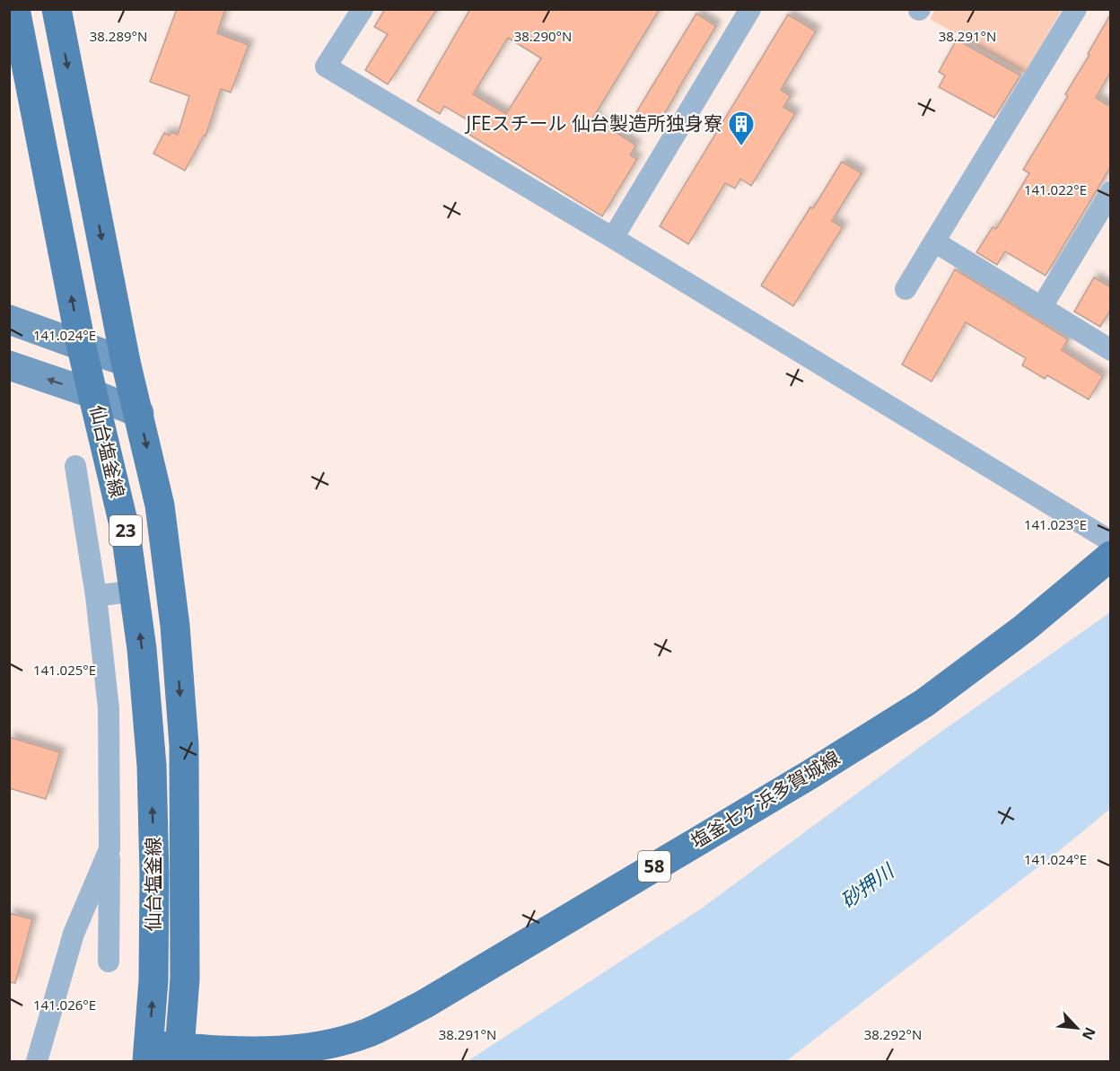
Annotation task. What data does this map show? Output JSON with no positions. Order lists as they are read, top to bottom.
{
  "streets": {
    "main road": [
      "仙台塩釜線",
      "23",
      "塩釜七ヶ浜多賀城線",
      "58"
    ]
  },
  "crossings": [
    ["仙台塩釜線", "塩釜七ヶ浜多賀城線"]
  ],
  "water": ["砂押川"],
  "places": {
    "building": ["JFEスチール 仙台製造所独身寮"]
  },
  "north": "bottom right",
  "coordinates": [
    "38.289°N",
    "38.290°N",
    "38.291°N",
    "141.022°E",
    "141.024°E",
    "141.023°E",
    "141.025°E",
    "141.026°E",
    "38.292°N"
  ]
}
